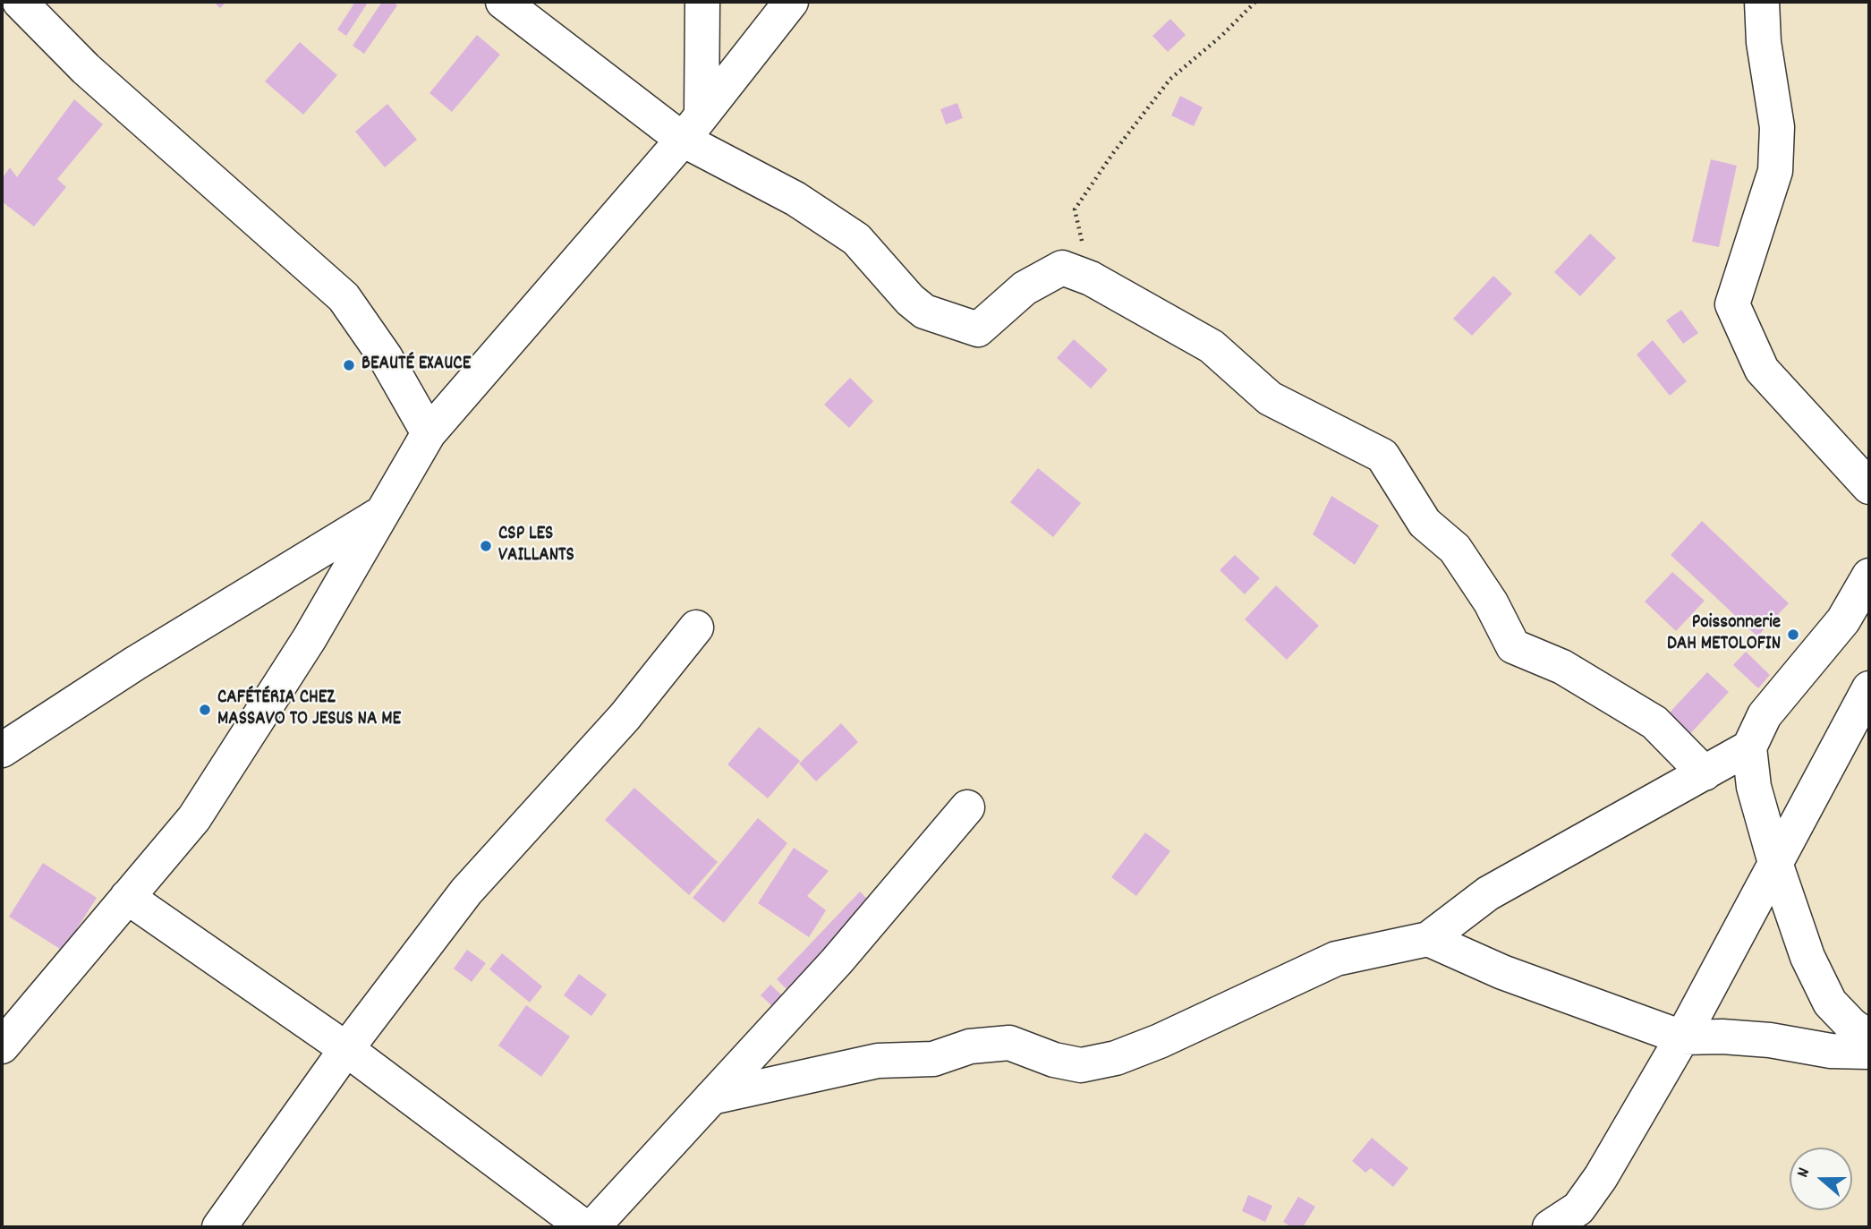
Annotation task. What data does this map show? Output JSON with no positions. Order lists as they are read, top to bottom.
{
  "places": [
    "BEAUTÉ EXAUCE",
    "CSP LES VAILLANTS",
    "Poissonnerie DAH METOLOFIN",
    "CAFÉTÉRIA CHEZ MASSAVO TO JESUS NA ME"
  ],
  "north": "left"
}
